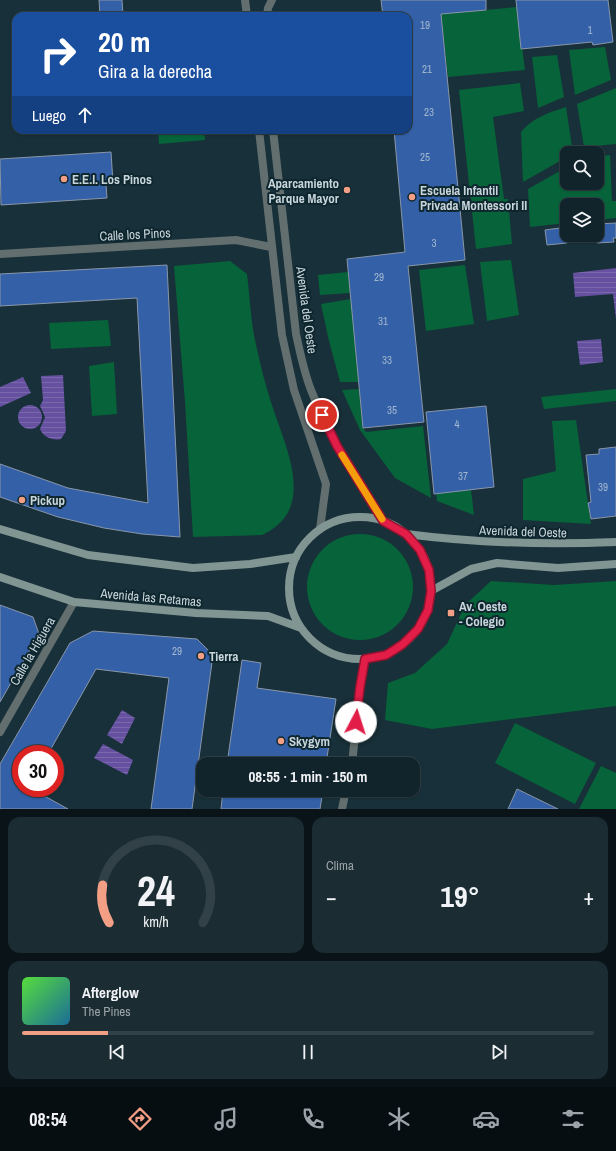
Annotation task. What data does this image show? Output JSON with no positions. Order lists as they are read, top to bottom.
{
  "streets": {
    "street": [
      "Calle los Pinos",
      "Avenida del Oeste",
      "Avenida las Retamas",
      "Calle la Higuera"
    ]
  },
  "crossings": [
    ["Calle los Pinos", "Avenida del Oeste"],
    ["Avenida del Oeste", "Avenida las Retamas"],
    ["Avenida las Retamas", "Calle la Higuera"]
  ],
  "places": {
    "other": [
      "E.E.I. Los Pinos",
      "Aparcamiento Parque Mayor",
      "Escuela Infantil Privada Montessori II",
      "Pickup",
      "Tierra",
      "Skygym"
    ],
    "transit": ["Av. Oeste - Colegio"]
  },
  "house_numbers": [
    "19",
    "1",
    "21",
    "23",
    "25",
    "3",
    "29",
    "31",
    "33",
    "35",
    "4",
    "37",
    "39",
    "29"
  ],
  "page": {
    "turn": ["20 m", "Gira a la derecha"],
    "then": "Luego",
    "limit": "30",
    "trip": "08:55 · 1 min · 150 m",
    "tile": "Clima",
    "heat": ["−", "19°", "+"],
    "song": ["Afterglow", "The Pines"],
    "tabs": "08:54",
    "gauge": ["24", "km/h"]
  }
}
